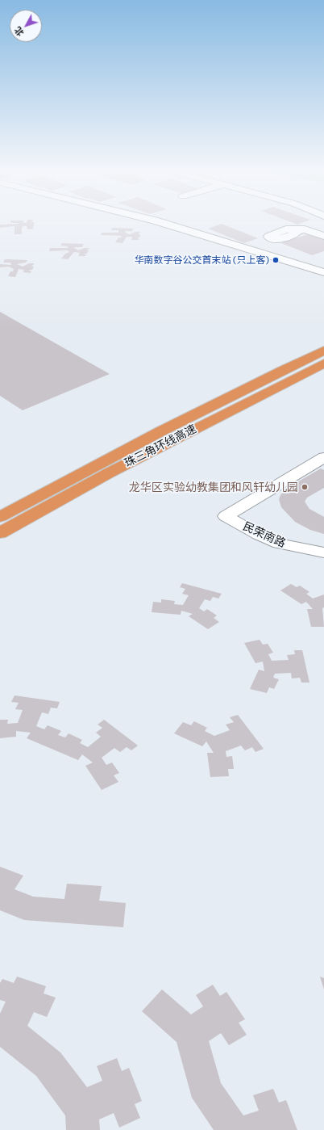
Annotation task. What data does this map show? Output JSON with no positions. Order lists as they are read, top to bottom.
{
  "streets": {
    "highway": ["珠三角环线高速"],
    "street": ["民荣南路"]
  },
  "places": ["华南数字谷公交首末站 (只上客)", "龙华区实验幼教集团和风轩幼儿园"],
  "north": "bottom left"
}
